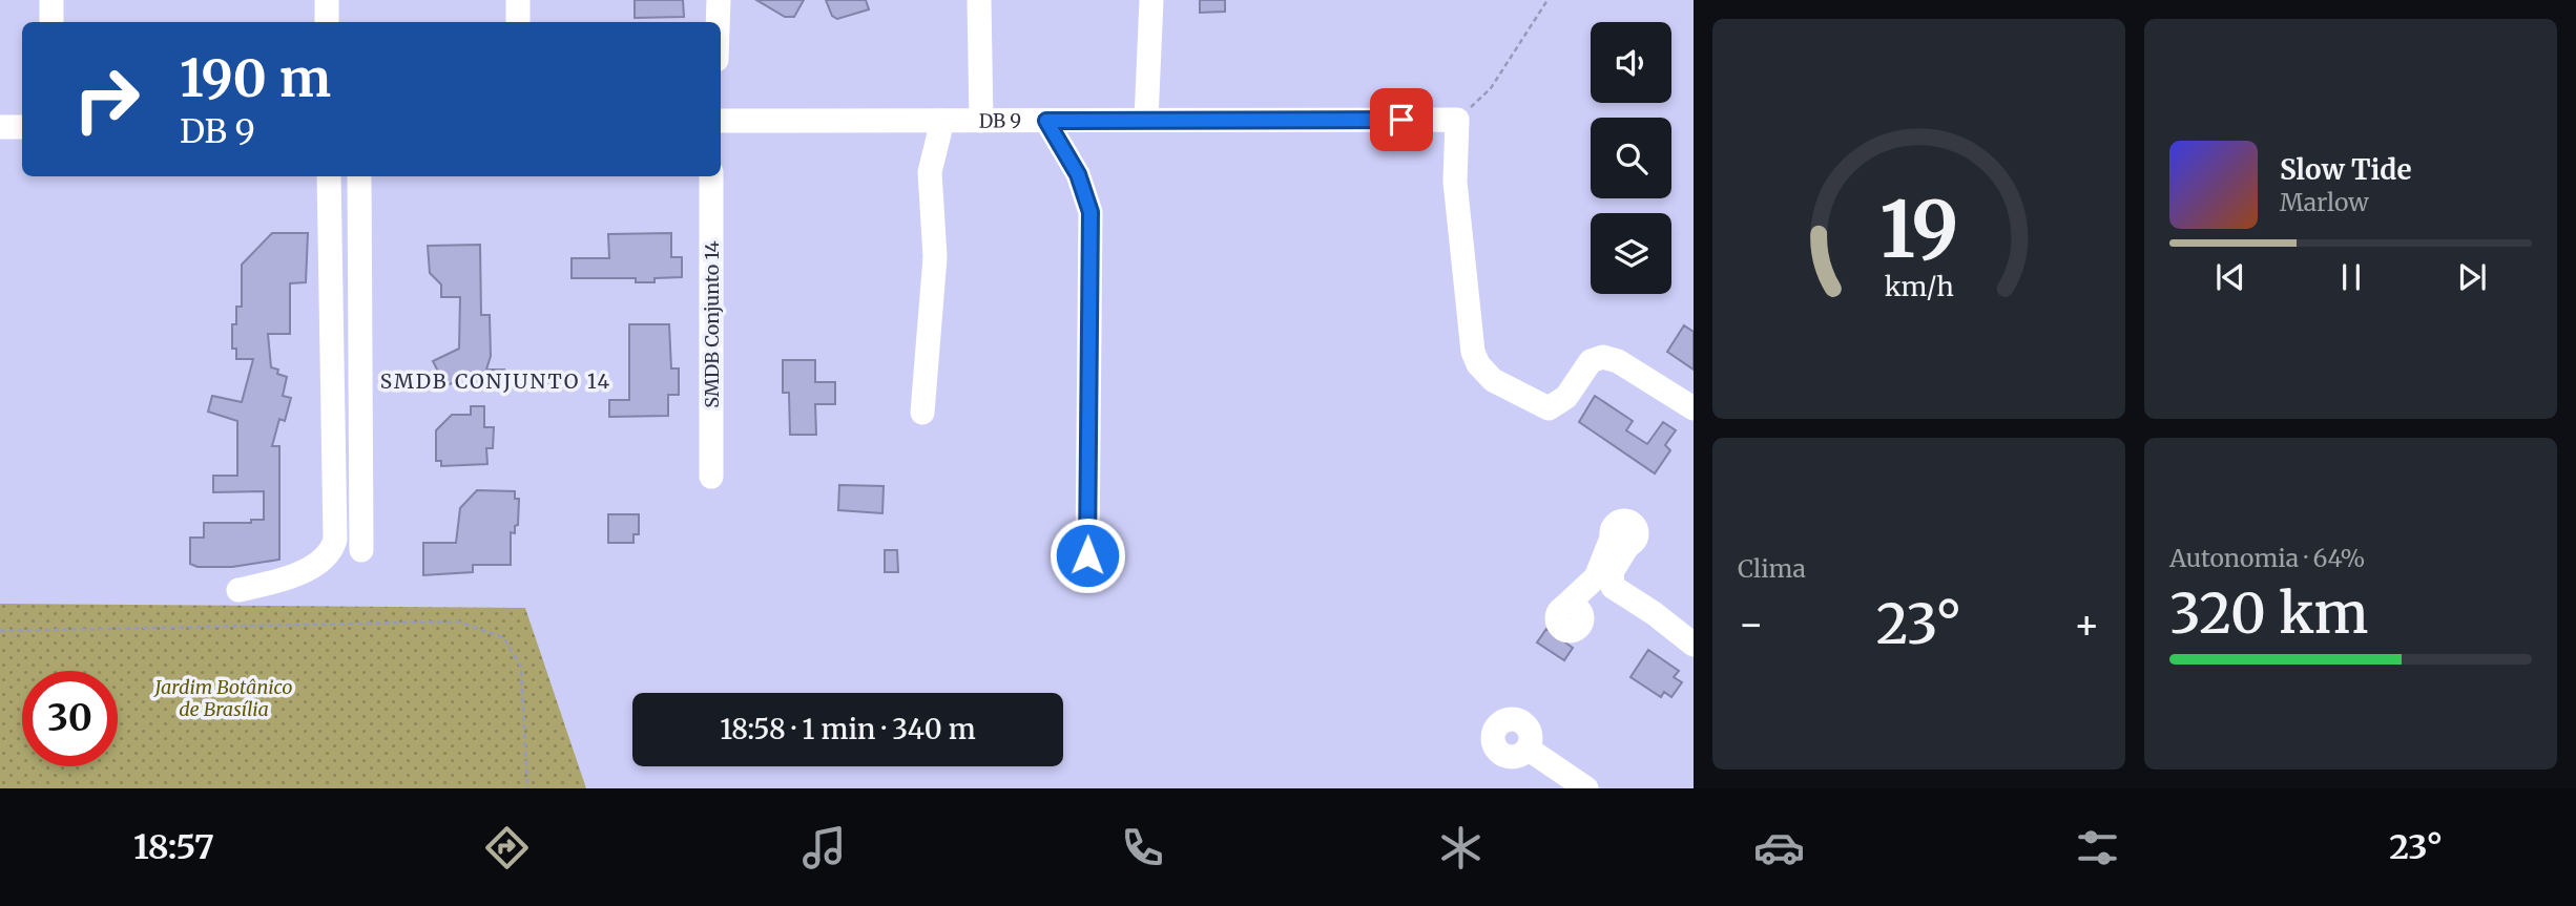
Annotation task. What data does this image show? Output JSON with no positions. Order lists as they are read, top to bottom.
{
  "streets": {
    "street": ["DB 9", "SMDB Conjunto 14"]
  },
  "districts": ["SMDB CONJUNTO 14"],
  "parks": ["Jardim Botânico de Brasília"],
  "page": {
    "turn": ["190 m", "DB 9"],
    "song": ["Slow Tide", "Marlow"],
    "tile": [
      "Clima",
      ["Autonomia · 64%", "320 km"]
    ],
    "heat": ["−", "23°", "+"],
    "limit": "30",
    "trip": "18:58 · 1 min · 340 m",
    "tabs": ["18:57", "23°"],
    "gauge": ["19", "km/h"]
  }
}
